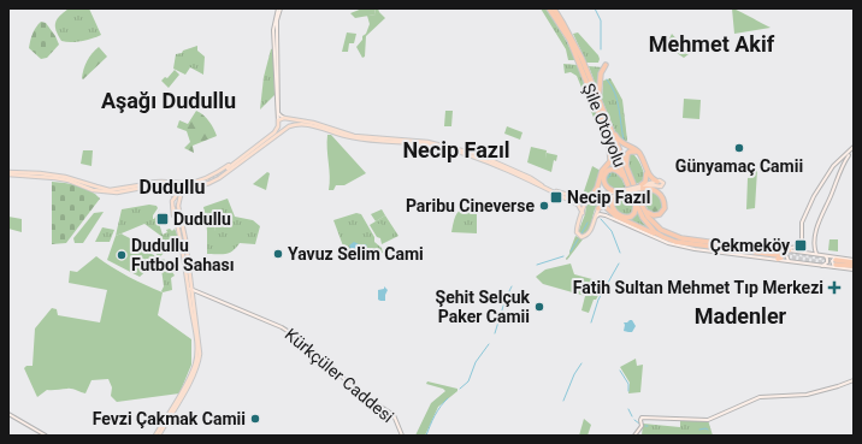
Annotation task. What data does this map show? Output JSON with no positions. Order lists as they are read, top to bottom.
{
  "streets": {
    "highway": ["Şile Otoyolu"],
    "main road": ["Kürkçüler Caddesi"]
  },
  "districts": [
    "Mehmet Akif",
    "Aşağı Dudullu",
    "Necip Fazıl",
    "Dudullu",
    "Madenler"
  ],
  "places": {
    "other": [
      "Günyamaç Camii",
      "Paribu Cineverse",
      "Yavuz Selim Cami",
      "Dudullu Futbol Sahası",
      "Şehit Selçuk Paker Camii",
      "Fevzi Çakmak Camii"
    ],
    "transit": ["Necip Fazıl", "Dudullu", "Çekmeköy"],
    "health": ["Fatih Sultan Mehmet Tıp Merkezi"]
  }
}
